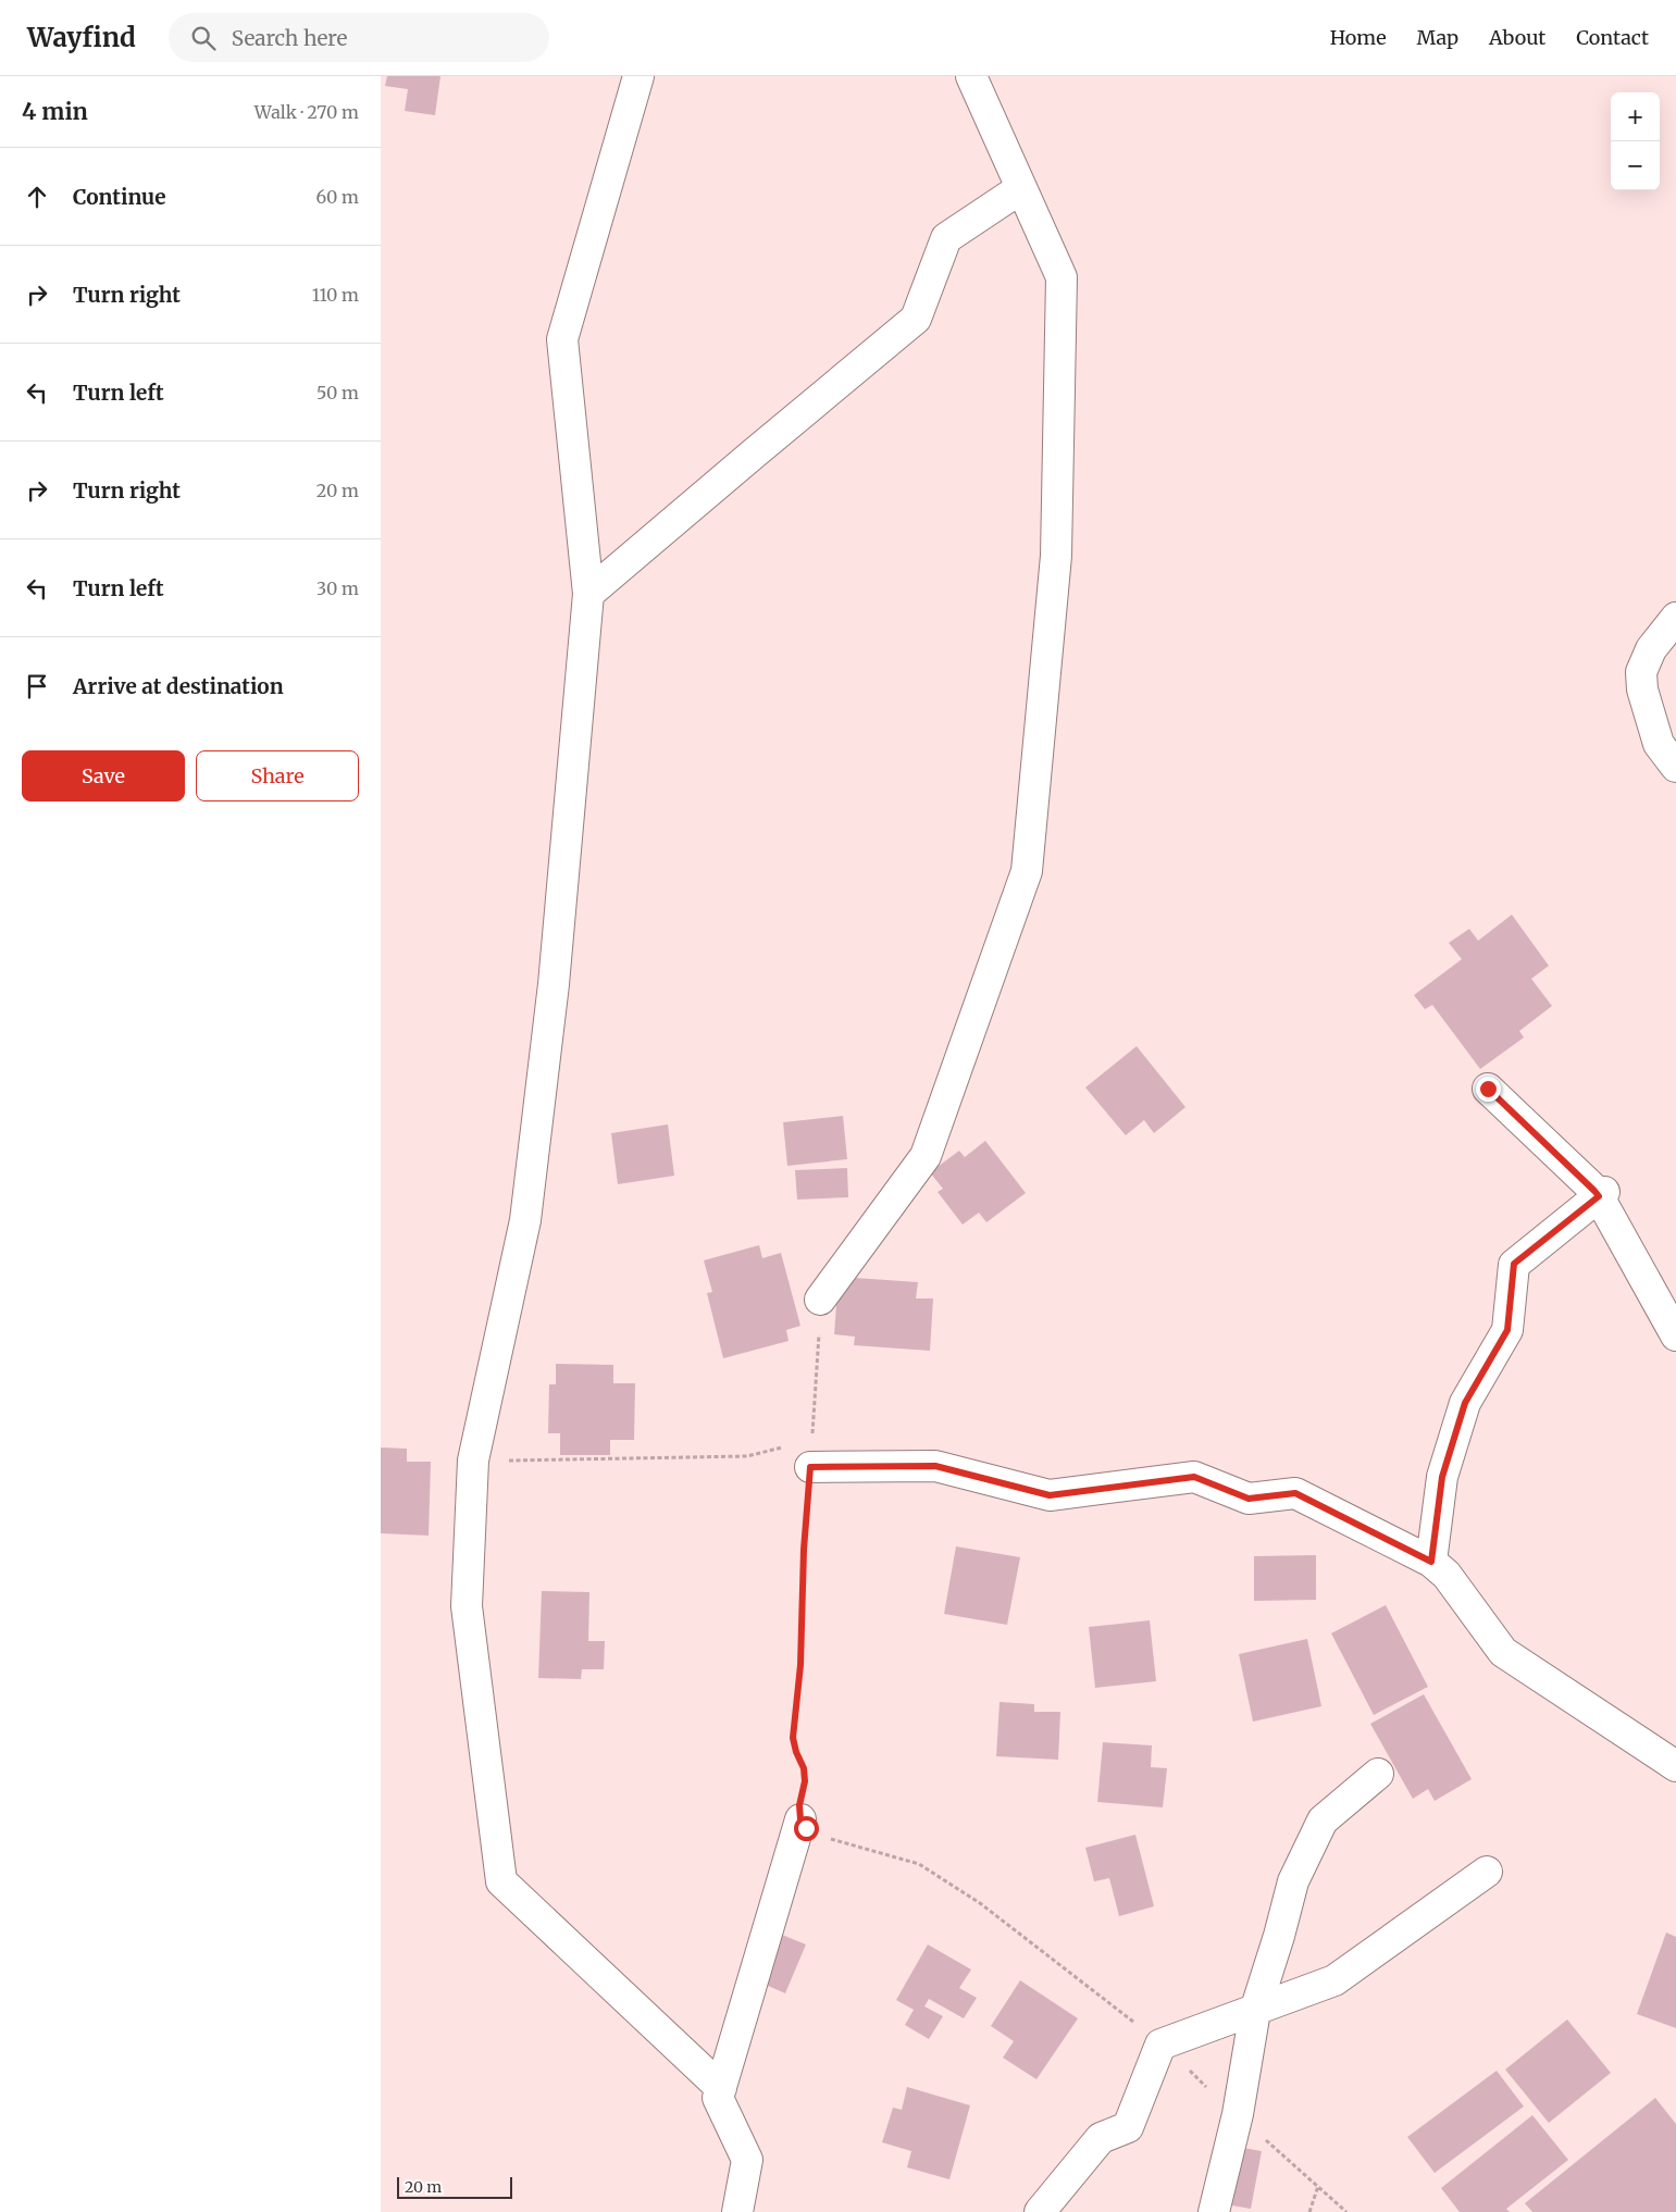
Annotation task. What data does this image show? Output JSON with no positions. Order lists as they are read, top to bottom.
{
  "scale_bar": "20 m",
  "page": {
    "header": "Wayfind",
    "search": "Search here",
    "nav": [
      "Home",
      "Map",
      "About",
      "Contact"
    ],
    "heading": ["4 min", "Walk · 270 m"],
    "map_buttons": ["+", "−"],
    "list": [
      ["Continue", "60 m"],
      ["Turn right", "110 m"],
      ["Turn left", "50 m"],
      ["Turn right", "20 m"],
      ["Turn left", "30 m"],
      "Arrive at destination"
    ],
    "buttons": ["Save", "Share"],
    "scale": "20 m"
  }
}
